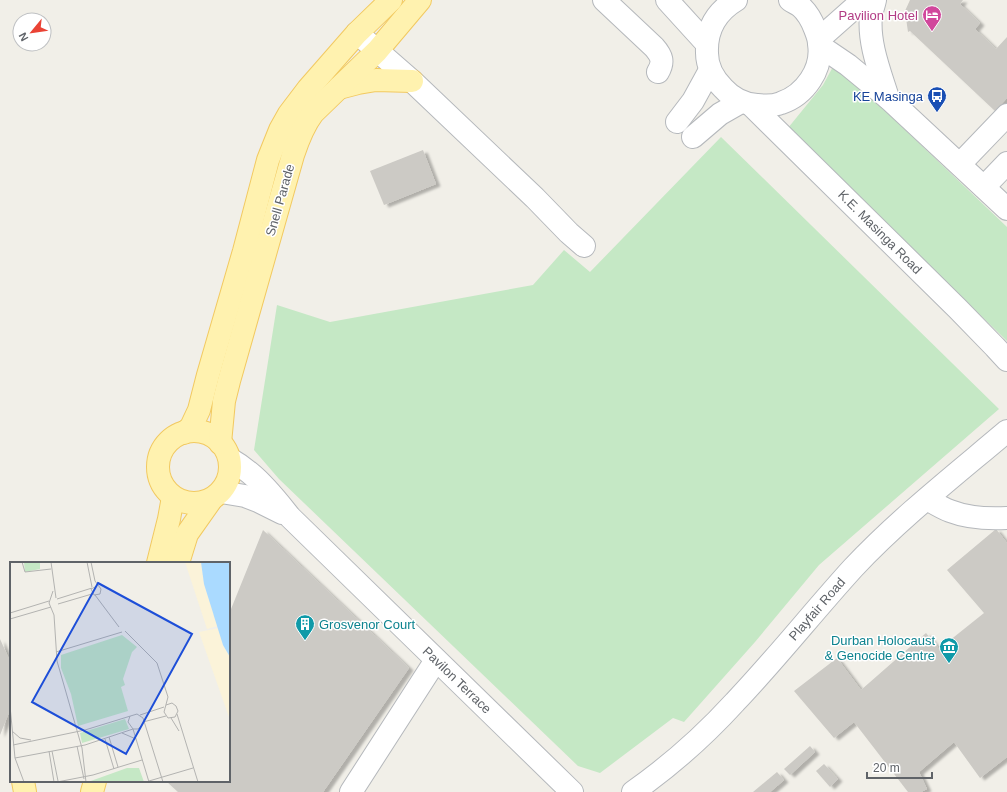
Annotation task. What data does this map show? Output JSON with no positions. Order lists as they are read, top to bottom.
{
  "streets": {
    "main road": ["Snell Parade"],
    "street": ["K.E. Masinga Road", "Playfair Road", "Pavilon Terrace"]
  },
  "crossings": [
    ["Snell Parade", "Pavilon Terrace"]
  ],
  "places": {
    "hotel": ["Pavilion Hotel"],
    "bus stop": ["KE Masinga"],
    "building": ["Grosvenor Court"],
    "museum": ["Durban Holocaust & Genocide Centre"]
  },
  "scale_bar": "20 m",
  "north": "bottom left"
}
